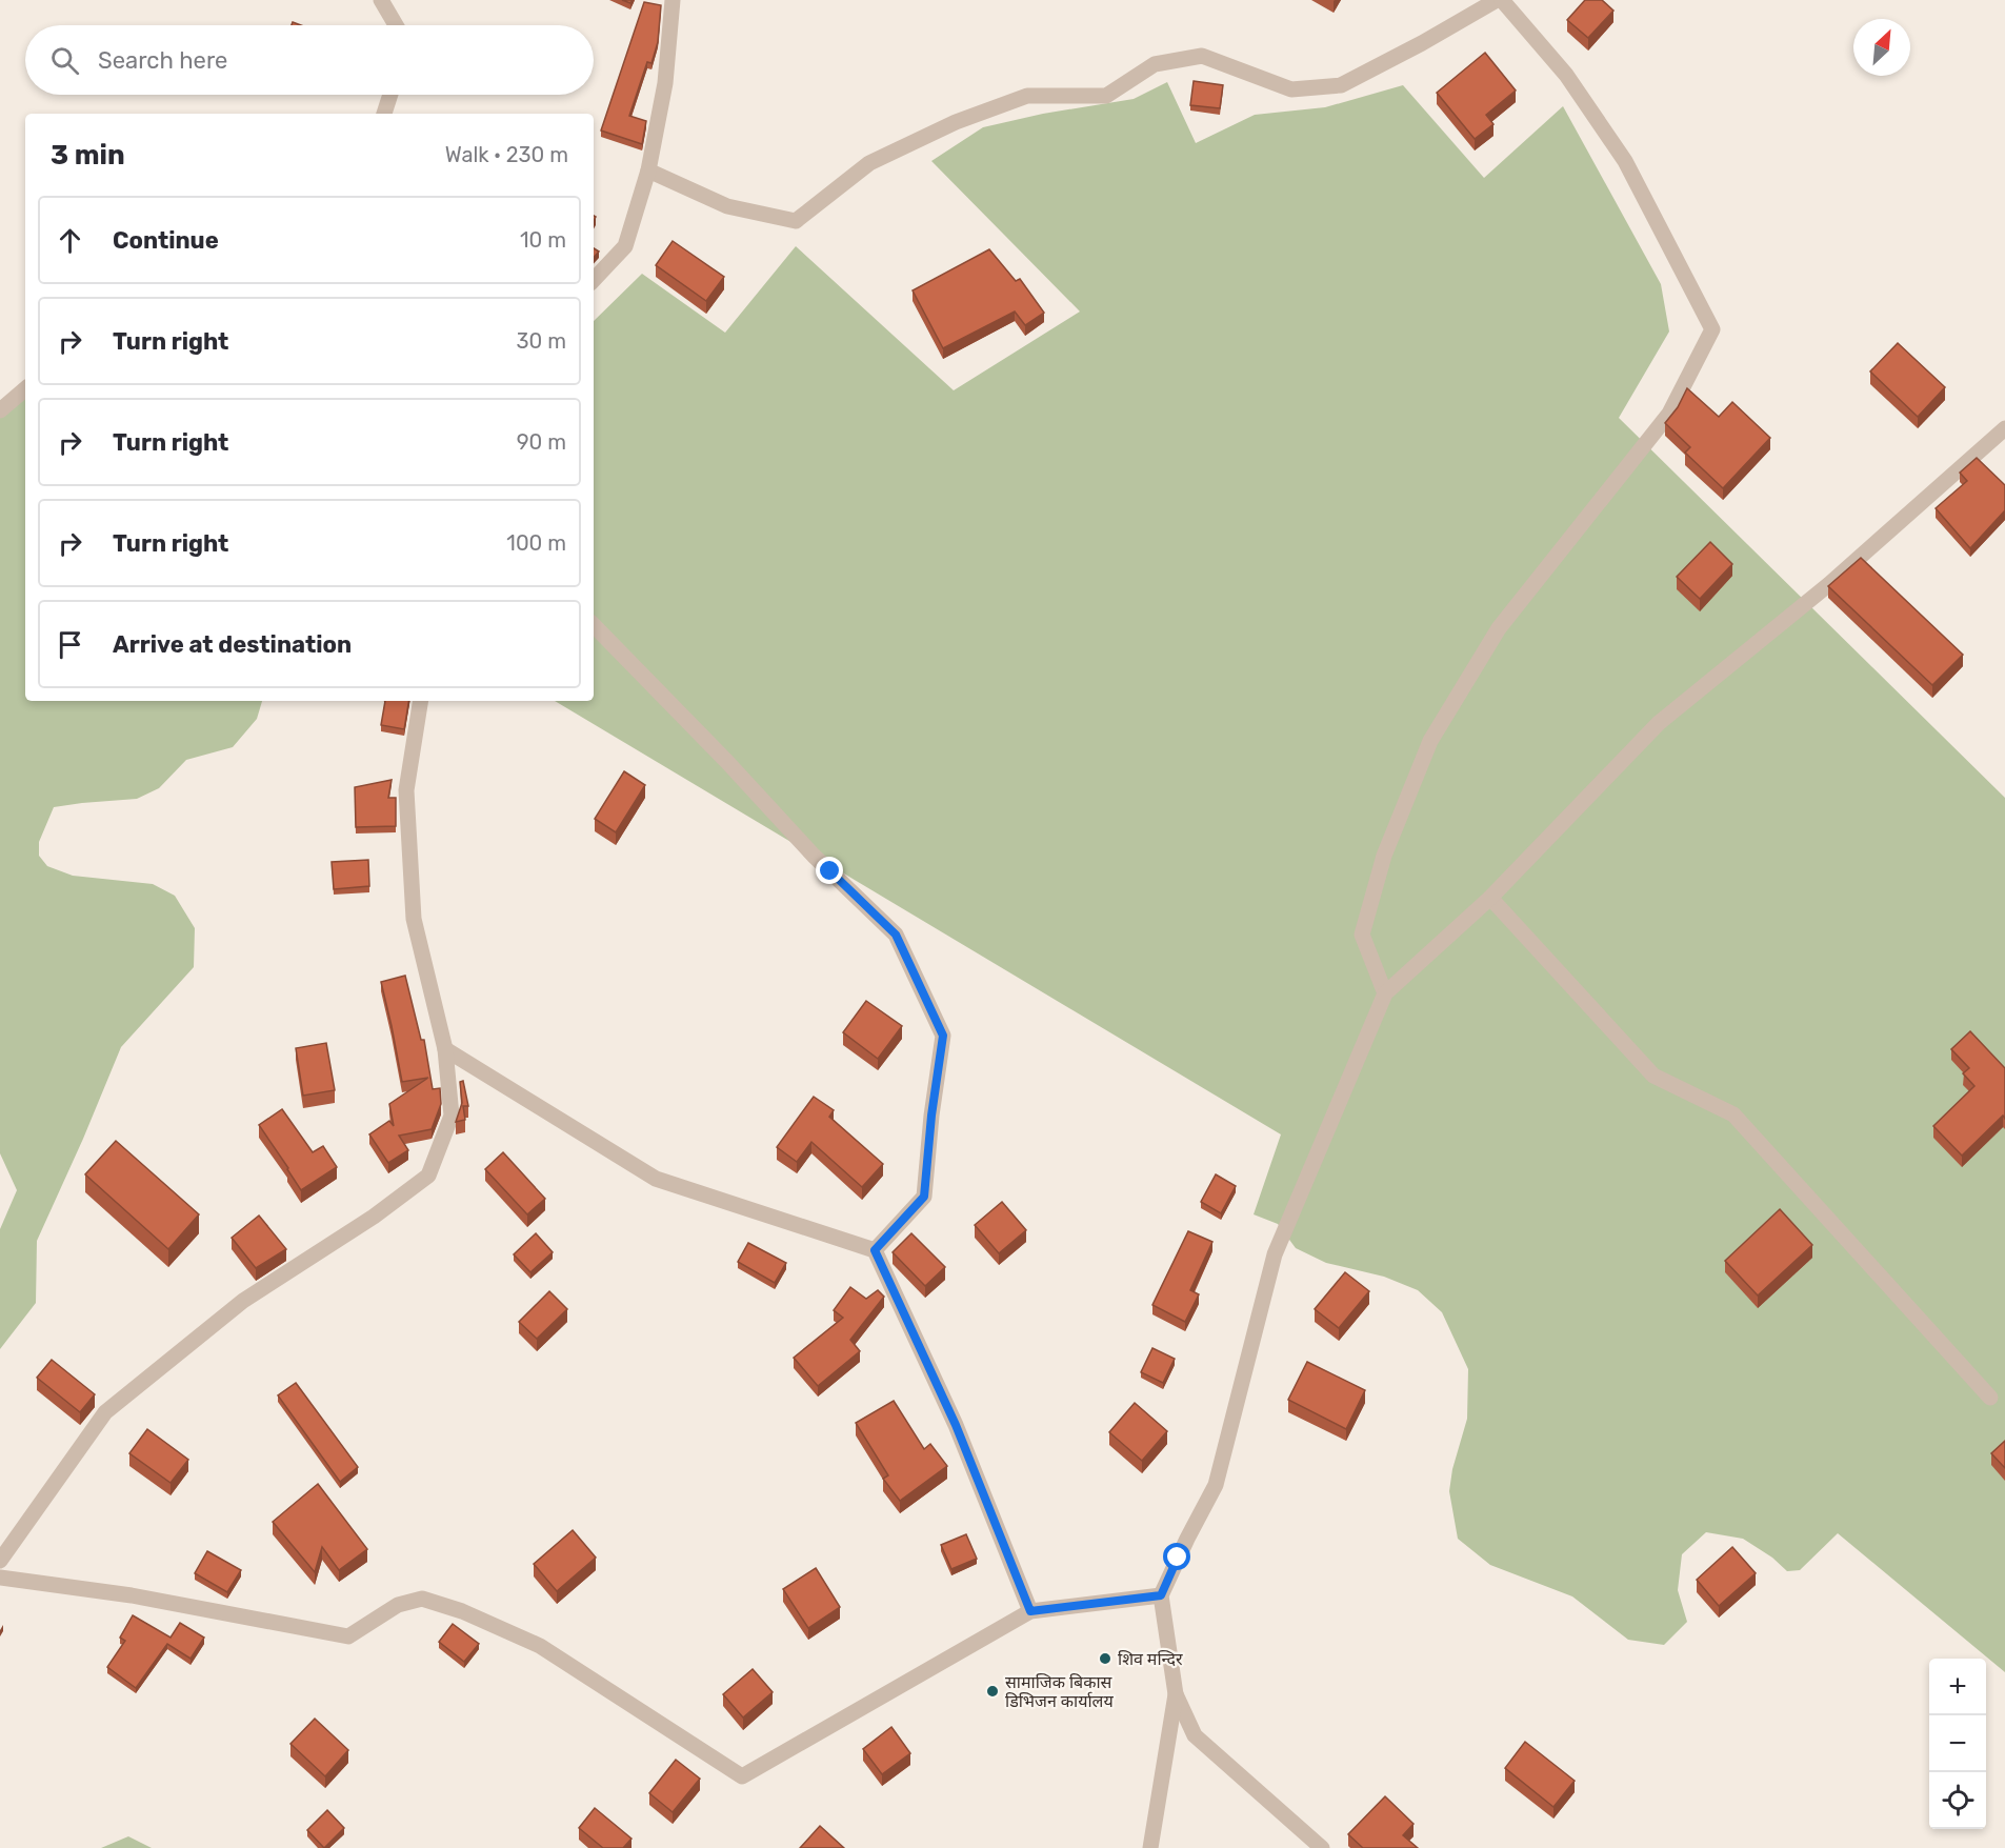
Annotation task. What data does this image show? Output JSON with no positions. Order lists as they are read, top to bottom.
{
  "places": ["शिव मन्दिर", "सामाजिक बिकास डिभिजन कार्यालय"],
  "north": "top right",
  "page": {
    "search": "Search here",
    "heading": ["3 min", "Walk · 230 m"],
    "list": [
      ["Continue", "10 m"],
      ["Turn right", "30 m"],
      ["Turn right", "90 m"],
      ["Turn right", "100 m"],
      "Arrive at destination"
    ],
    "map_buttons": ["+", "−"]
  }
}
